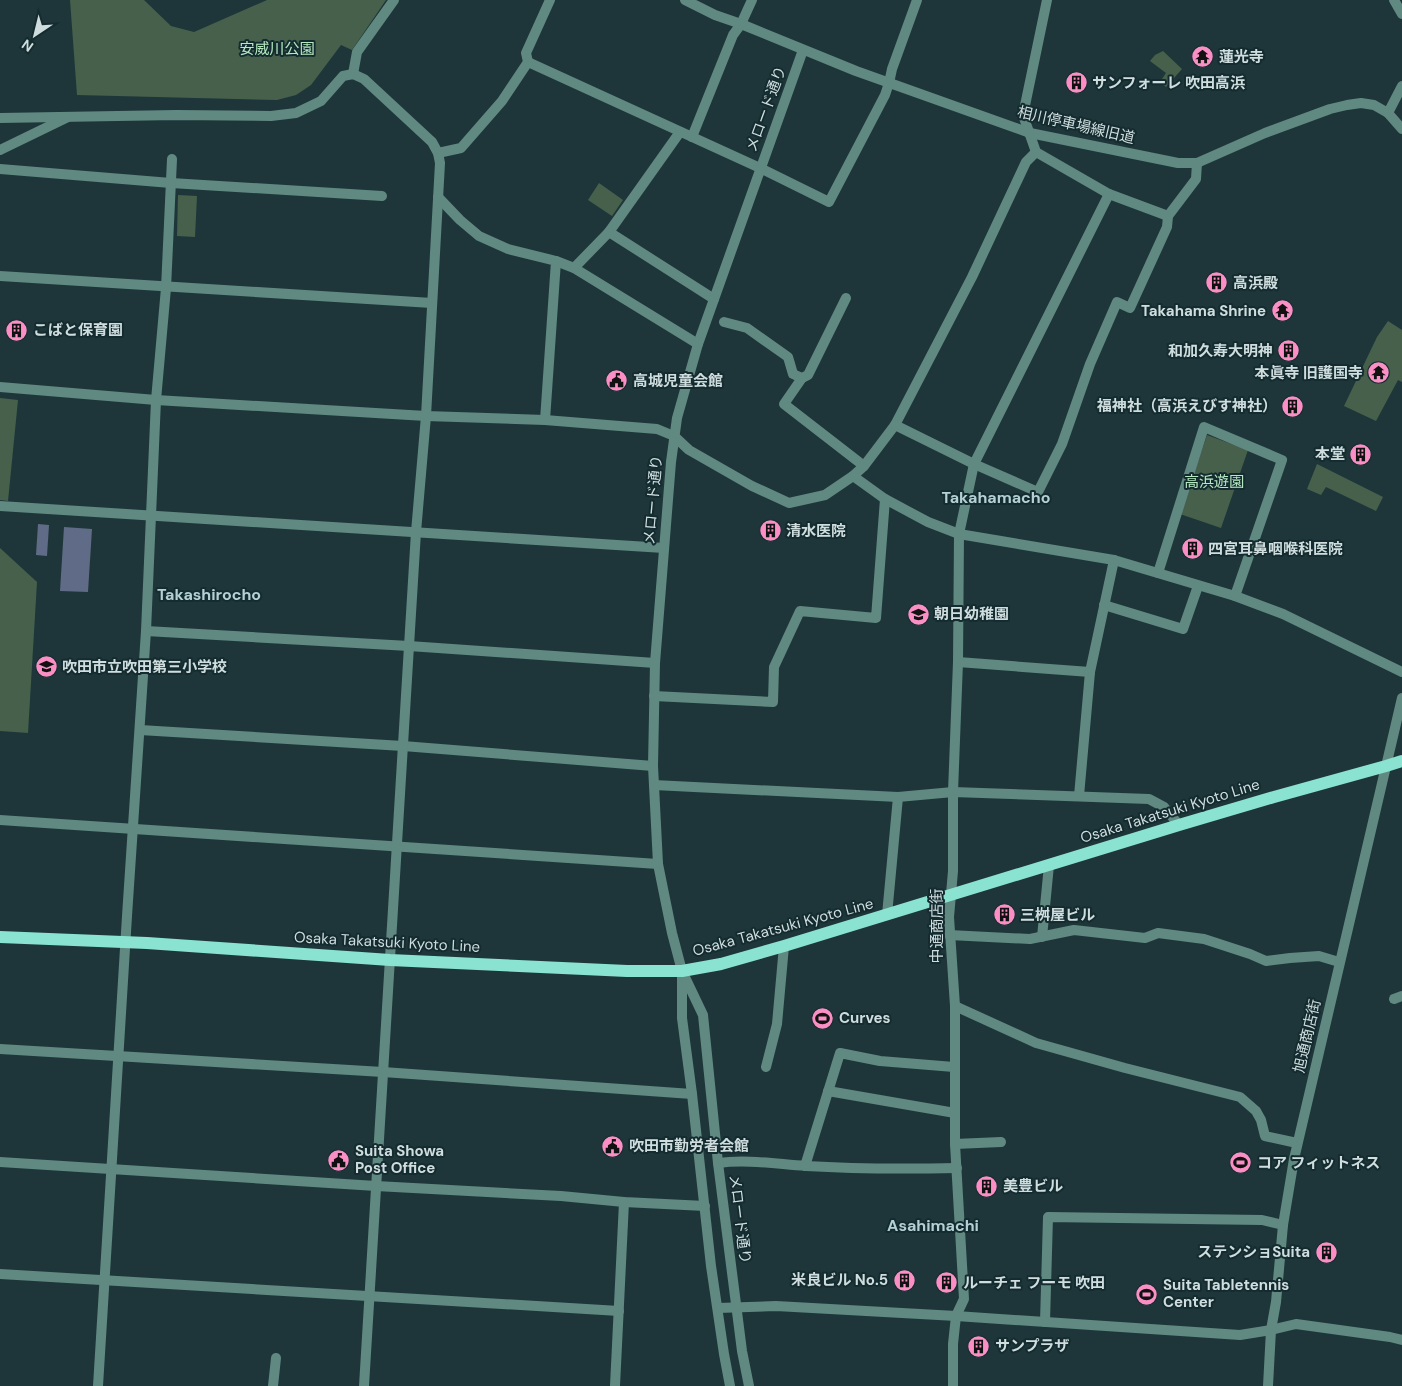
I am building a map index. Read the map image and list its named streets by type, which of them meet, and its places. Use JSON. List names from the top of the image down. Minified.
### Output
{"streets":{"main road":["Osaka Takatsuki Kyoto Line"],"street":["メロード通り","相川停車場線旧道","中通商店街","旭通商店街"]},"crossings":[["メロード通り","相川停車場線旧道"],["メロード通り","Osaka Takatsuki Kyoto Line"],["Osaka Takatsuki Kyoto Line","中通商店街"],["Osaka Takatsuki Kyoto Line","旭通商店街"]],"districts":["Takahamacho","Takashirocho","Asahimachi"],"parks":["安威川公園","高浜遊園"],"places":{"temple":["蓮光寺","Takahama Shrine","本眞寺 旧護国寺"],"building":["サンフォーレ 吹田高浜","高浜殿","こばと保育園","和加久寿大明神","福神社（高浜えびす神社）","本堂","清水医院","四宮耳鼻咽喉科医院","三桝屋ビル","美豊ビル","ステンショSuita","米良ビル No.5","ルーチェ フーモ 吹田","サンプラザ"],"public building":["高城児童会館","吹田市勤労者会館","Suita Showa Post Office"],"school or university":["朝日幼稚園","吹田市立吹田第三小学校"],"sports":["Curves","コア フィットネス","Suita Tabletennis Center"]},"north":"bottom left"}
